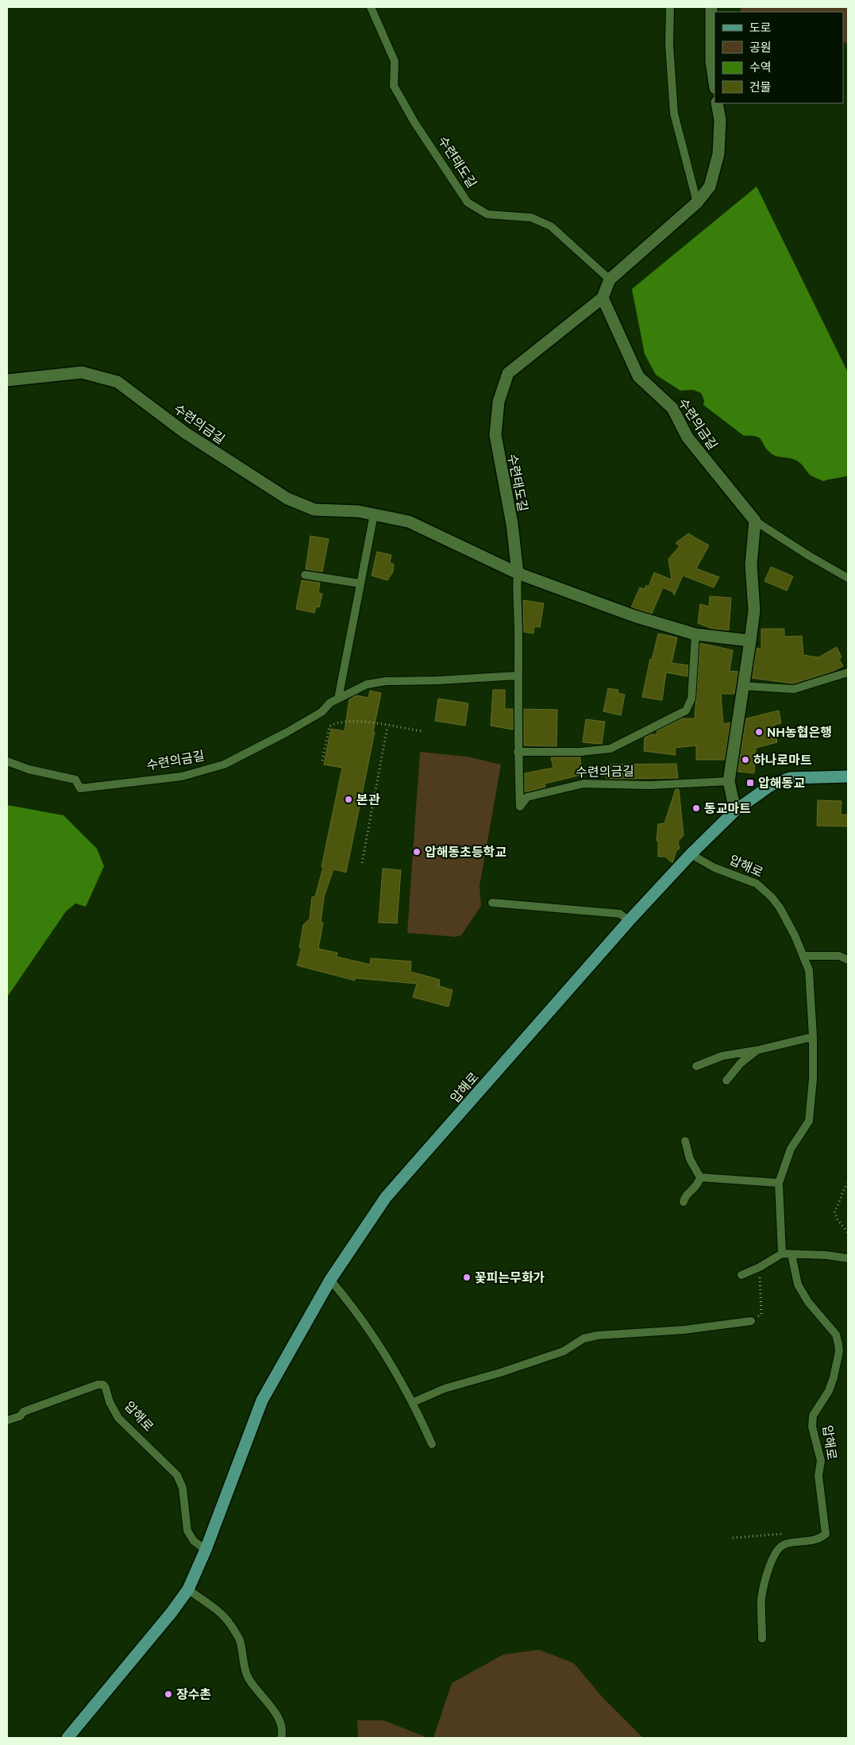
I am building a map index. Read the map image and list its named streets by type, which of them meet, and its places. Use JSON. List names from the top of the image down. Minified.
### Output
{"streets":{"main road":["압해로"],"street":["수련태도길","수련의금길"]},"crossings":[["수련태도길","수련의금길"]],"places":{"other":["NH농협은행","하나로마트","본관","동교마트","압해동초등학교","꽃피는무화가","장수촌"],"transit":["압해동교"]},"legend":["도로","공원","수역","건물"]}
